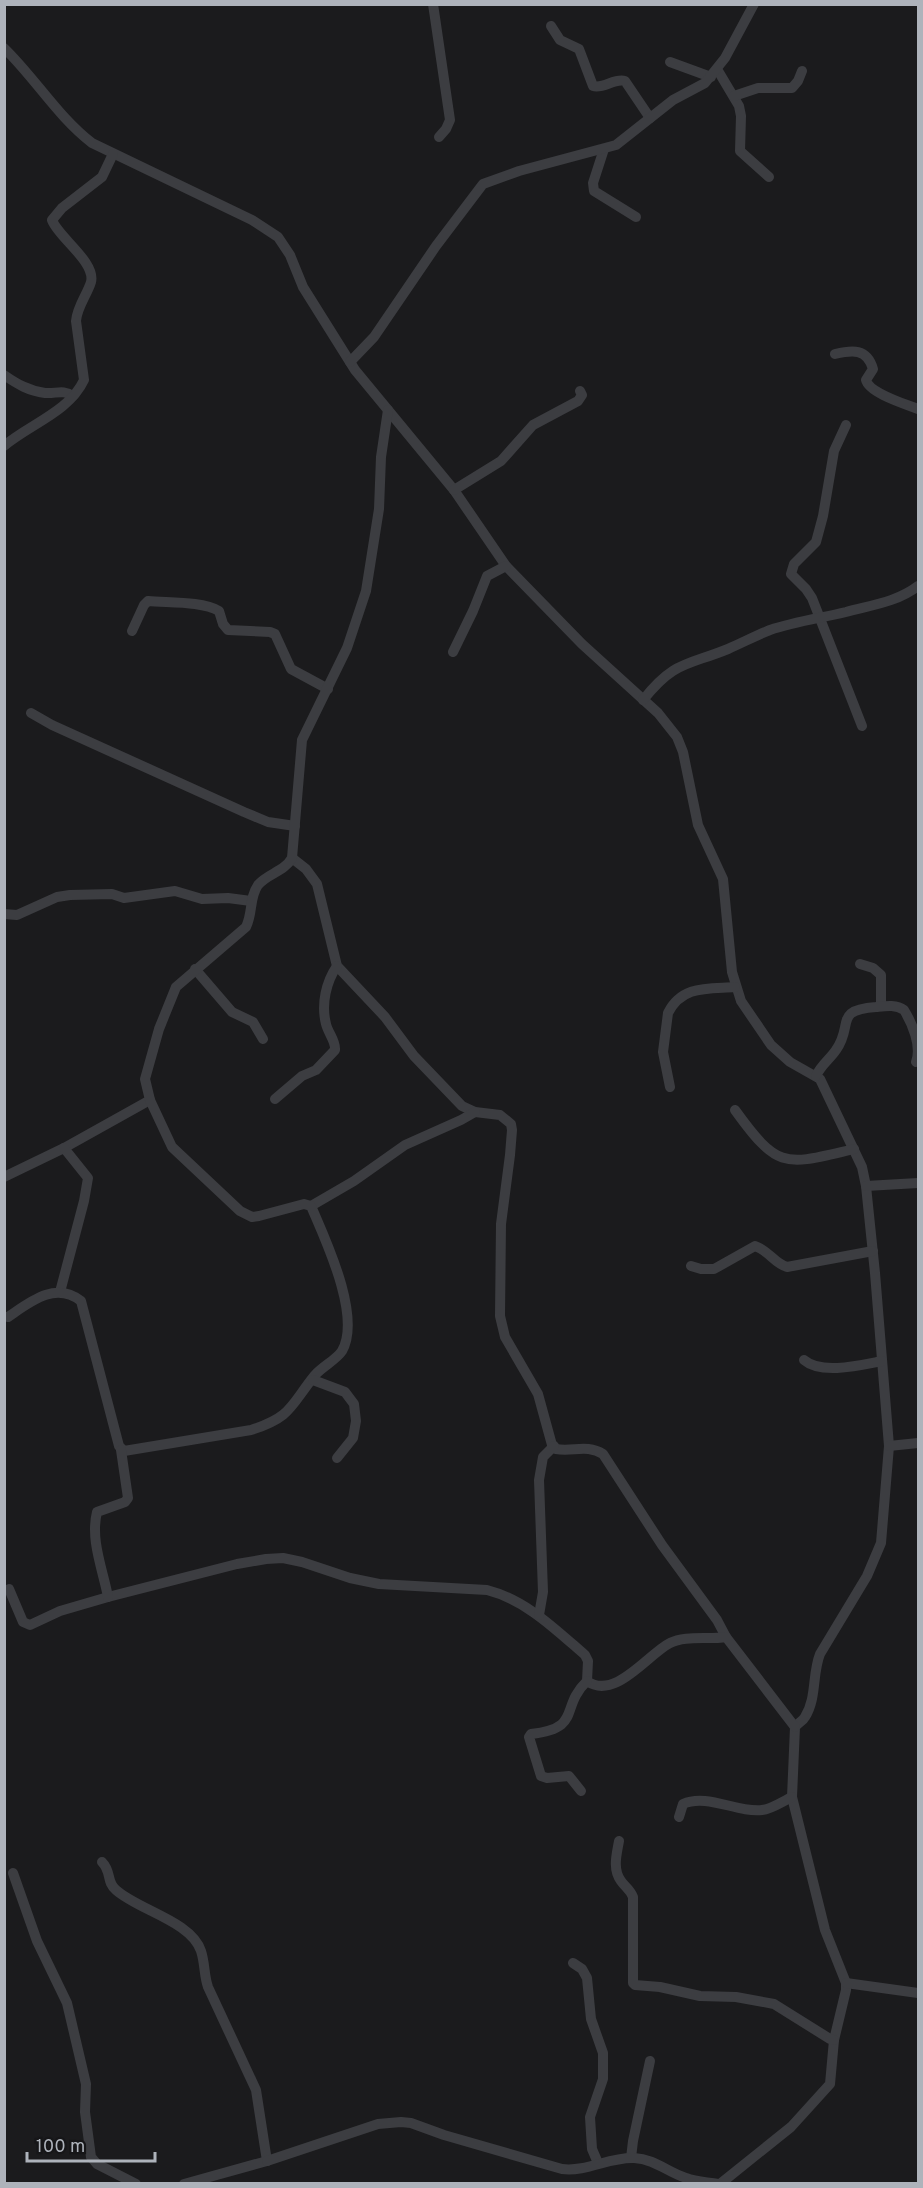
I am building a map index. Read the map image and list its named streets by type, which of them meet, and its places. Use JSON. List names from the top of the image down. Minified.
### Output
{"scale_bar":"100 m"}
